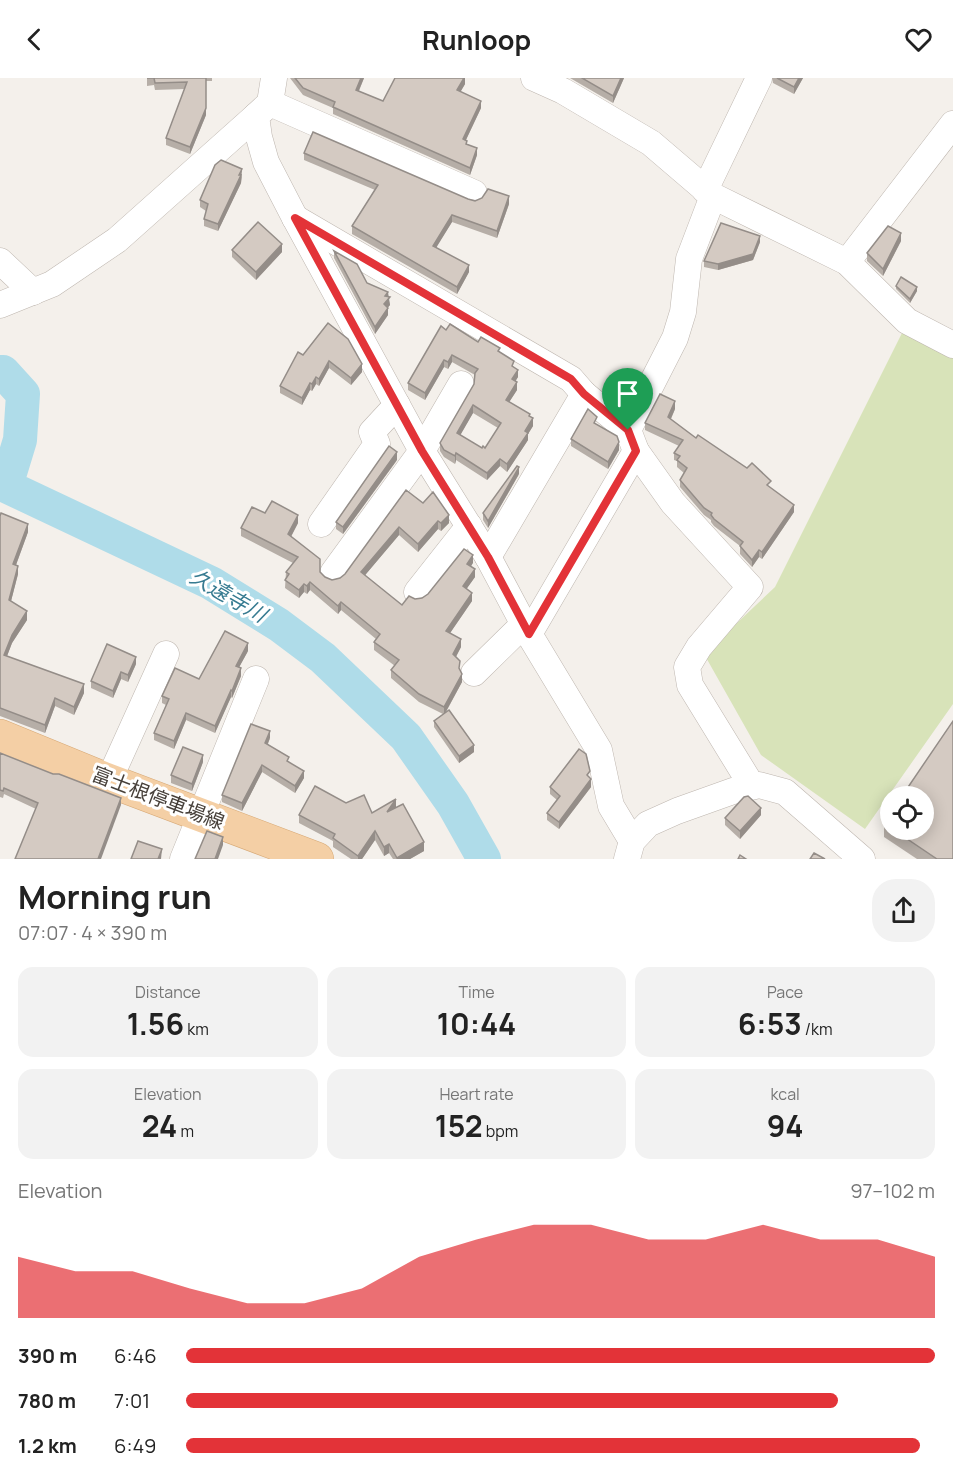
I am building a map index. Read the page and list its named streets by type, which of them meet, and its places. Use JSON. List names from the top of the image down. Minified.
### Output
{"streets":{"main road":["富士根停車場線"]},"water":["久遠寺川"],"page":{"header":"Runloop","heading":["Morning run","07:07 · 4 × 390 m"],"stats":[["Distance","1.56 km"],["Time","10:44"],["Pace","6:53 /km"],["Elevation","24 m"],["Heart rate","152 bpm"],["kcal","94"]],"chart":["Elevation","97–102 m"],"list":[{"name":"390 m","note":"6:46"},{"name":"780 m","note":"7:01"},{"name":"1.2 km","note":"6:49"}]}}
